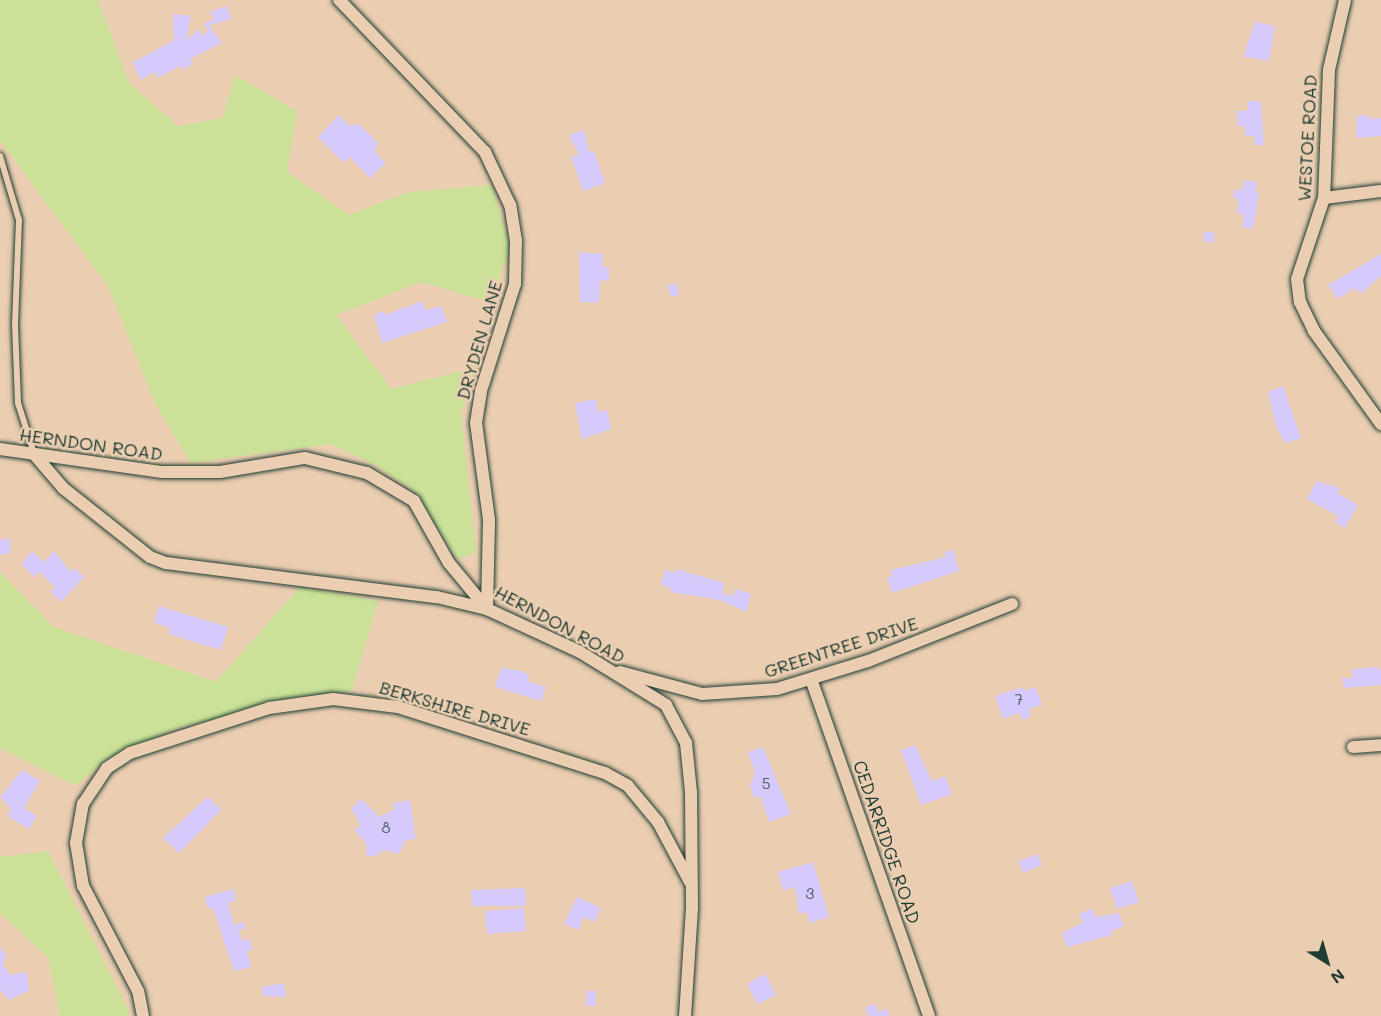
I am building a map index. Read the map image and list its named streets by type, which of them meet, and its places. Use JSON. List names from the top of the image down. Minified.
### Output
{"streets":{"street":["WESTOE ROAD","DRYDEN LANE","HERNDON ROAD","GREENTREE DRIVE","BERKSHIRE DRIVE","CEDARRIDGE ROAD"]},"crossings":[["DRYDEN LANE","HERNDON ROAD"],["HERNDON ROAD","GREENTREE DRIVE"],["HERNDON ROAD","BERKSHIRE DRIVE"],["GREENTREE DRIVE","CEDARRIDGE ROAD"]],"house_numbers":["7","5","8","3"],"north":"bottom right"}
